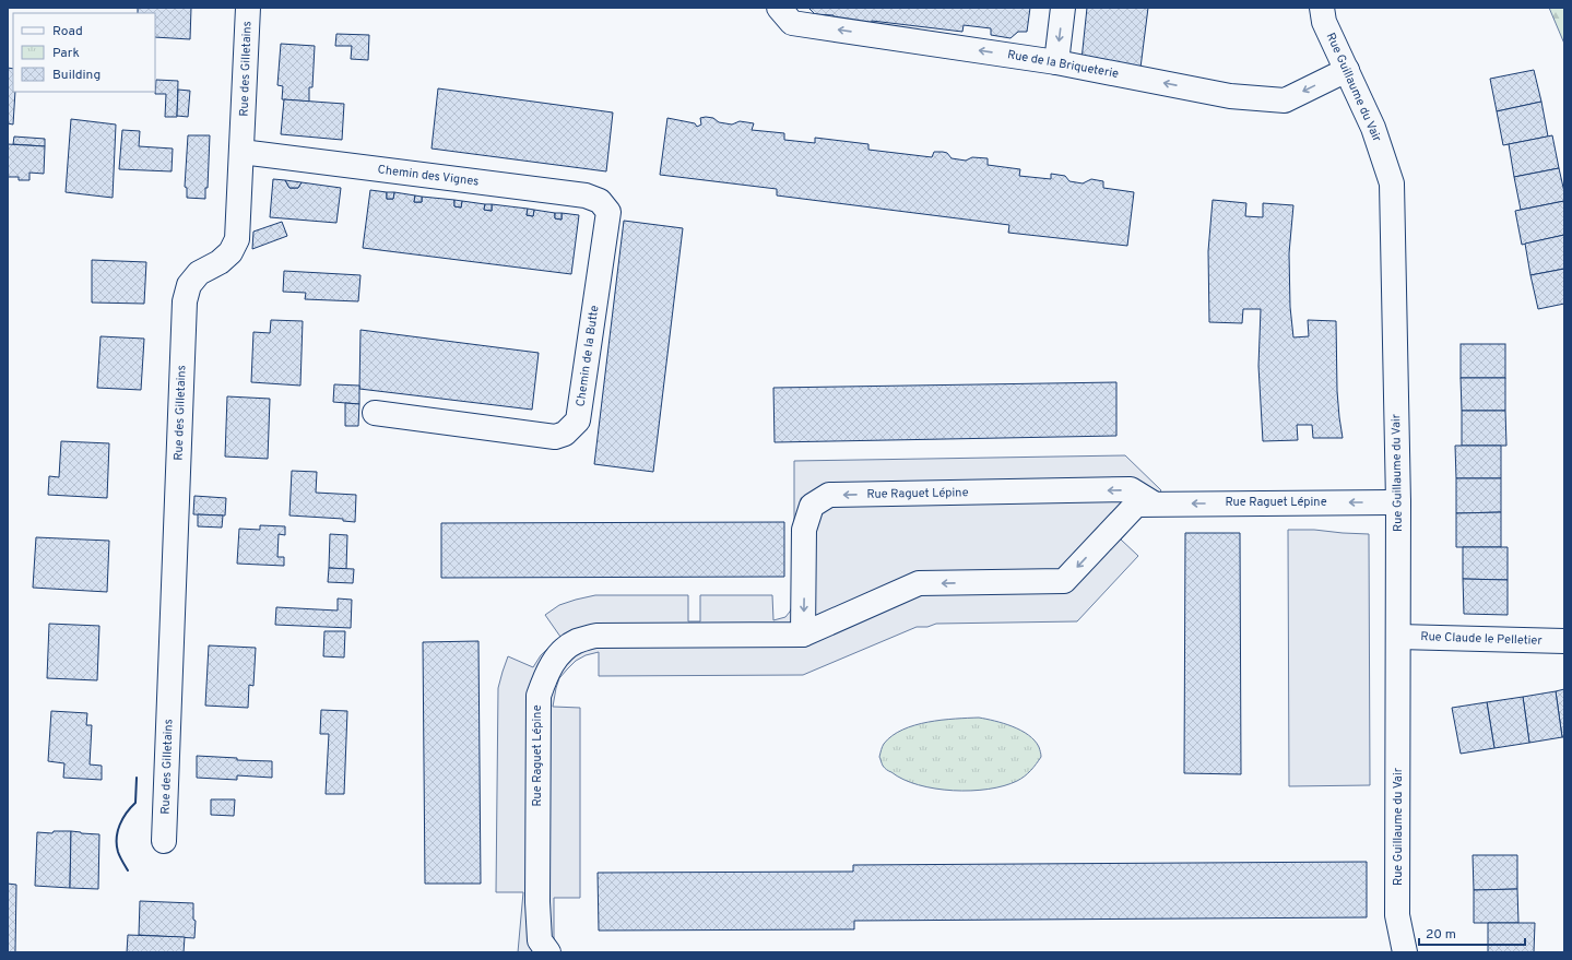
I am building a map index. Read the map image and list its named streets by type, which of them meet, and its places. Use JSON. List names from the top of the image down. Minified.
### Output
{"streets":{"street":["Rue de la Briqueterie","Rue des Gilletains","Rue Guillaume du Vair","Chemin des Vignes","Chemin de la Butte","Rue Raguet Lépine","Rue Claude le Pelletier"]},"crossings":[["Rue de la Briqueterie","Rue Guillaume du Vair"],["Rue des Gilletains","Chemin des Vignes"],["Rue Guillaume du Vair","Rue Raguet Lépine"],["Rue Guillaume du Vair","Rue Claude le Pelletier"],["Chemin des Vignes","Chemin de la Butte"]],"one_way":["Rue de la Briqueterie","Rue Raguet Lépine"],"legend":["Road","Park","Building"],"scale_bar":"20 m"}
